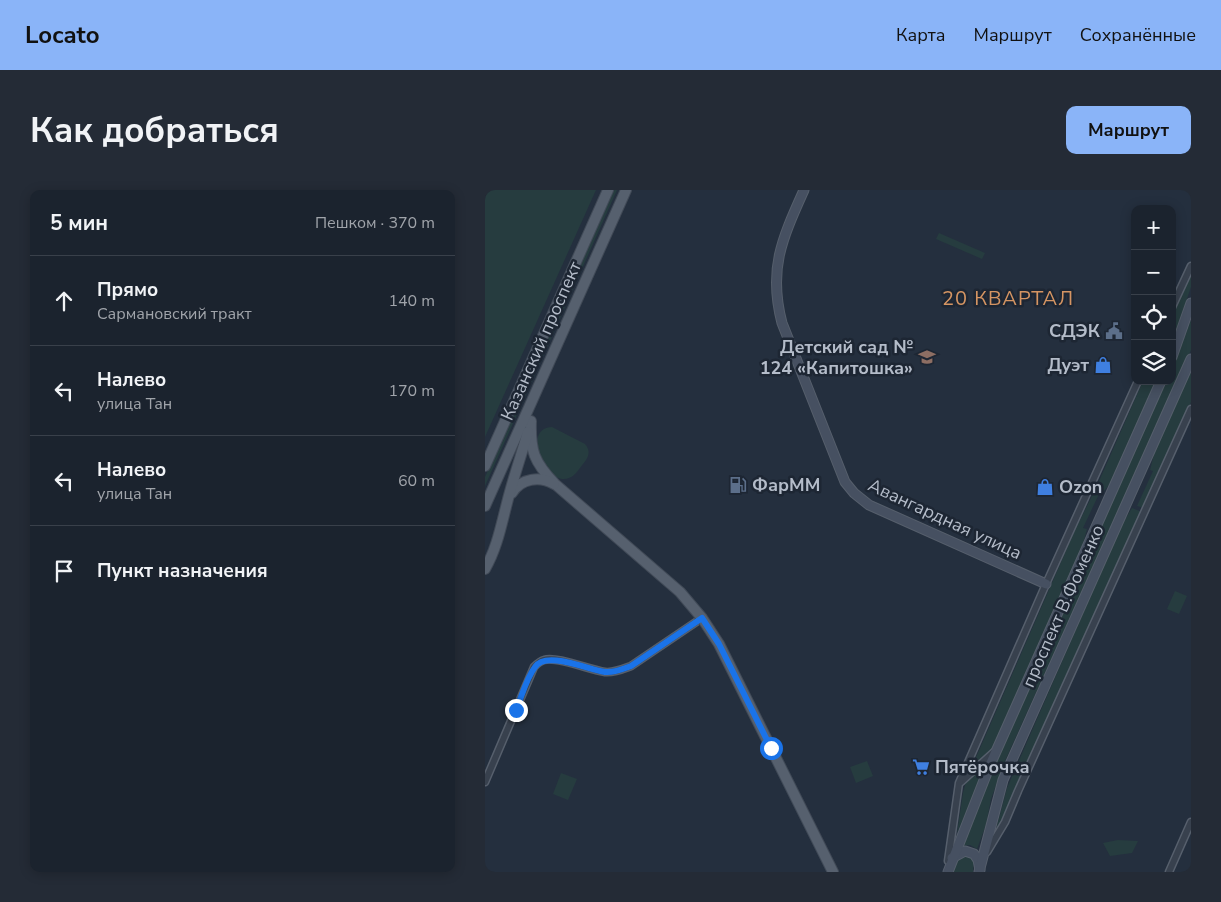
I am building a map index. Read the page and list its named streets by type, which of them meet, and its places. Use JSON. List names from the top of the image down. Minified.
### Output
{"streets":{"main road":["Казанский проспект","Авангардная улица","проспект В.Фоменко"]},"districts":["20 КВАРТАЛ"],"places":{"public building":["СДЭК"],"school or university":["Детский сад № 124 «Капитошка»"],"shop":["Дуэт","Ozon"],"fuel station":["ФарММ"],"supermarket":["Пятёрочка"]},"page":{"header":"Locato","nav":["Карта","Маршрут","Сохранённые"],"buttons":"Маршрут","title":"Как добраться","heading":["5 мин","Пешком · 370 m"],"map_buttons":["+","−"],"list":[["Прямо","Сармановский тракт","140 m"],["Налево","улица Тан","170 m"],["Налево","улица Тан","60 m"],"Пункт назначения"]}}
